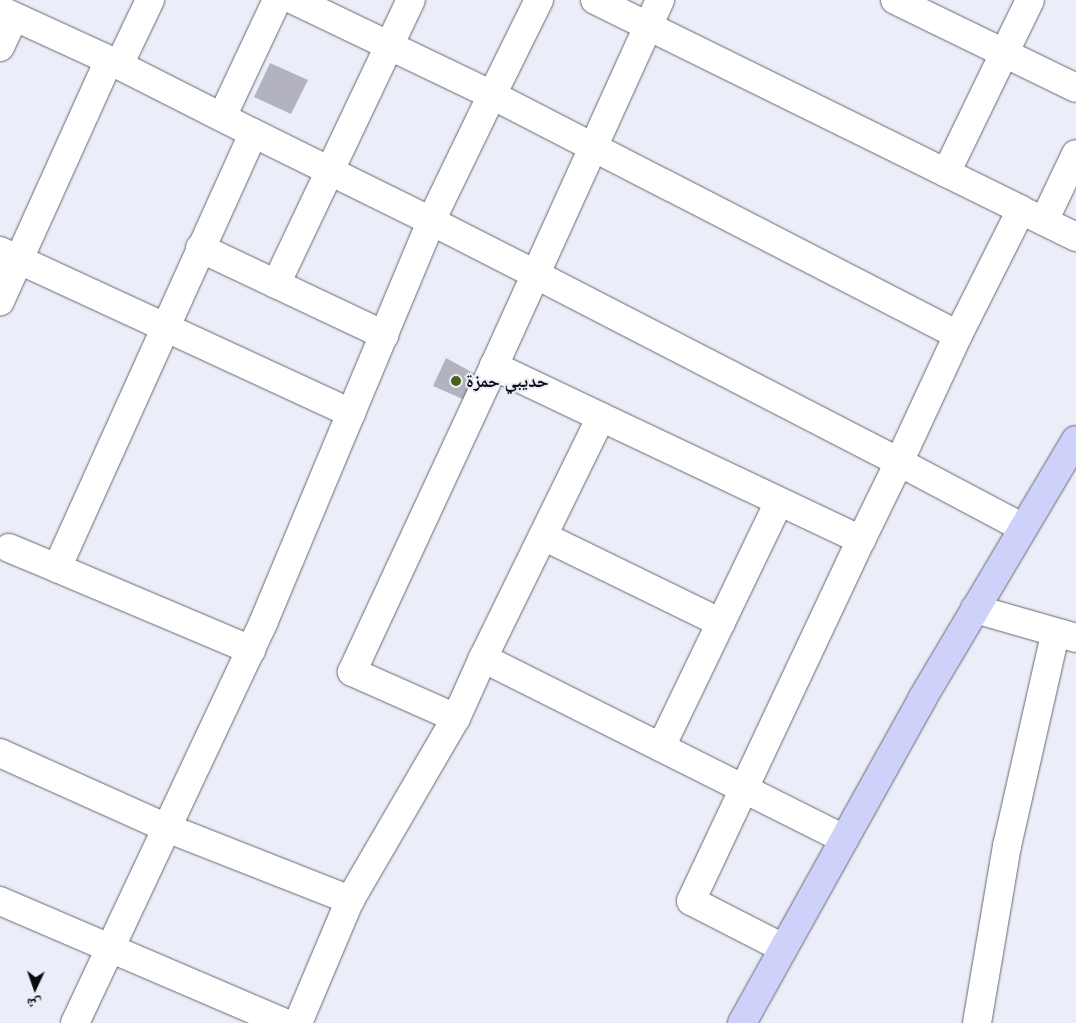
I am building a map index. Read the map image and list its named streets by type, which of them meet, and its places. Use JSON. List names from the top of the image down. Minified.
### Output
{"places":["حديبي حمزة"],"north":"bottom"}
